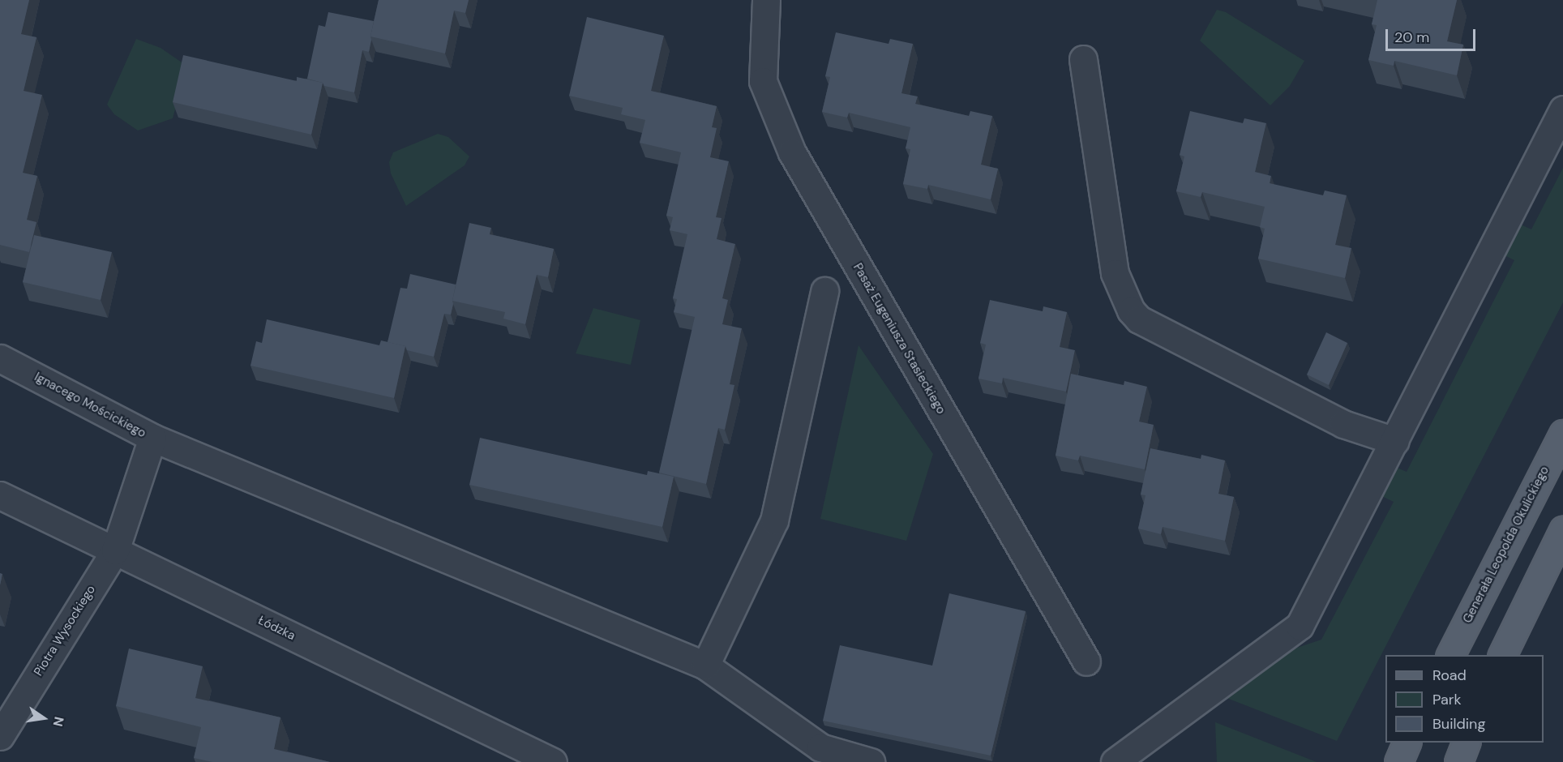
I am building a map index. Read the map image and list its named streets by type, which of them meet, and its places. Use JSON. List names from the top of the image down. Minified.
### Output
{"streets":{"main road":["Generała Leopolda Okulickiego"],"street":["Pasaż Eugeniusza Stasieckiego","Ignacego Mościckiego","Łódzka","Piotra Wysockiego"]},"crossings":[["Ignacego Mościckiego","Łódzka"],["Ignacego Mościckiego","Piotra Wysockiego"],["Łódzka","Piotra Wysockiego"]],"legend":["Road","Park","Building"],"scale_bar":"20 m","north":"right"}
